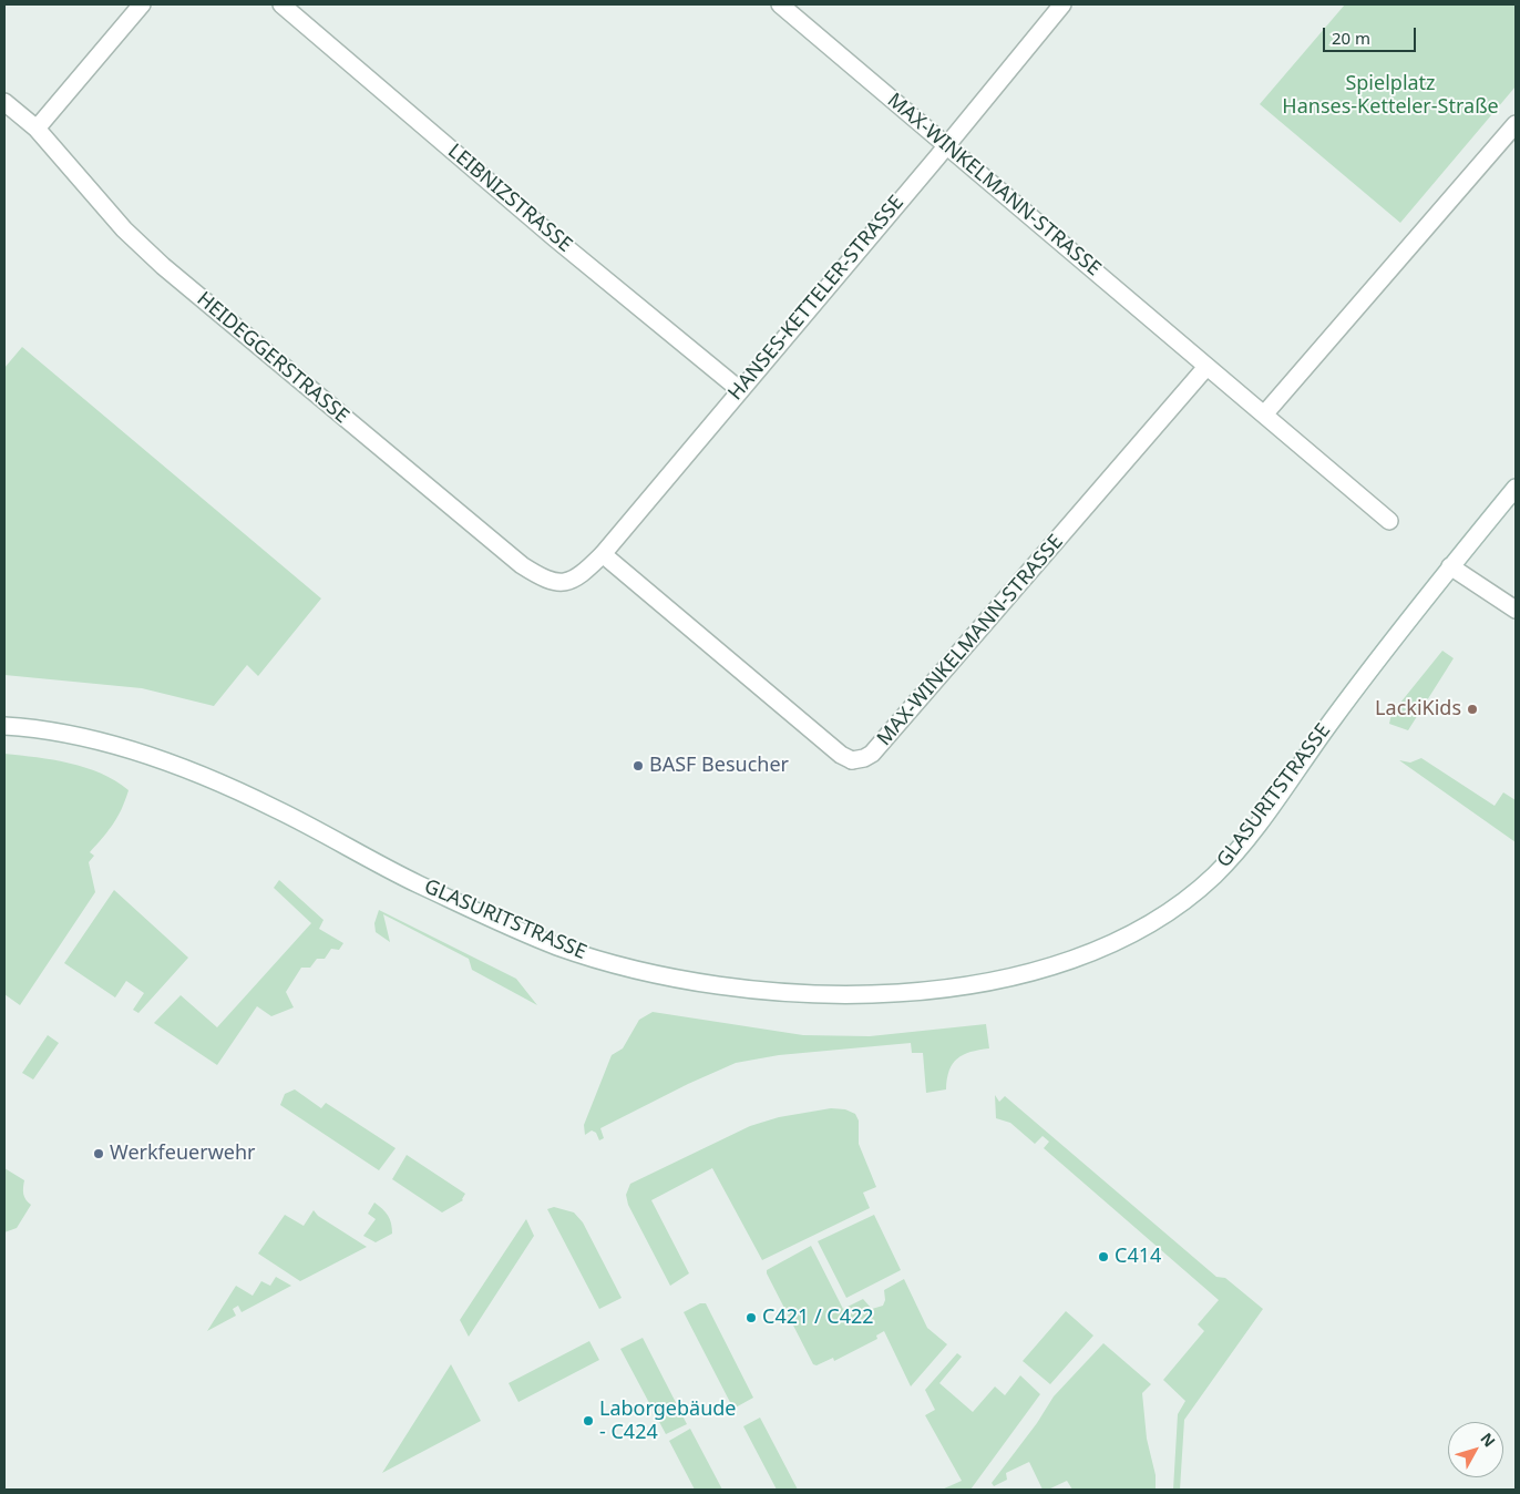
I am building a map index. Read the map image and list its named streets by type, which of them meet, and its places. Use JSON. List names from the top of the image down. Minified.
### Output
{"streets":{"street":["MAX-WINKELMANN-STRASSE","LEIBNIZSTRASSE","HANSES-KETTELER-STRASSE","HEIDEGGERSTRASSE","GLASURITSTRASSE"]},"crossings":[["MAX-WINKELMANN-STRASSE","HANSES-KETTELER-STRASSE"],["LEIBNIZSTRASSE","HANSES-KETTELER-STRASSE"],["HANSES-KETTELER-STRASSE","HEIDEGGERSTRASSE"]],"parks":["Spielplatz Hanses-Ketteler-Straße"],"places":["LackiKids","BASF Besucher","Werkfeuerwehr","C414","C421 / C422","Laborgebäude - C424"],"scale_bar":"20 m","north":"top right"}
